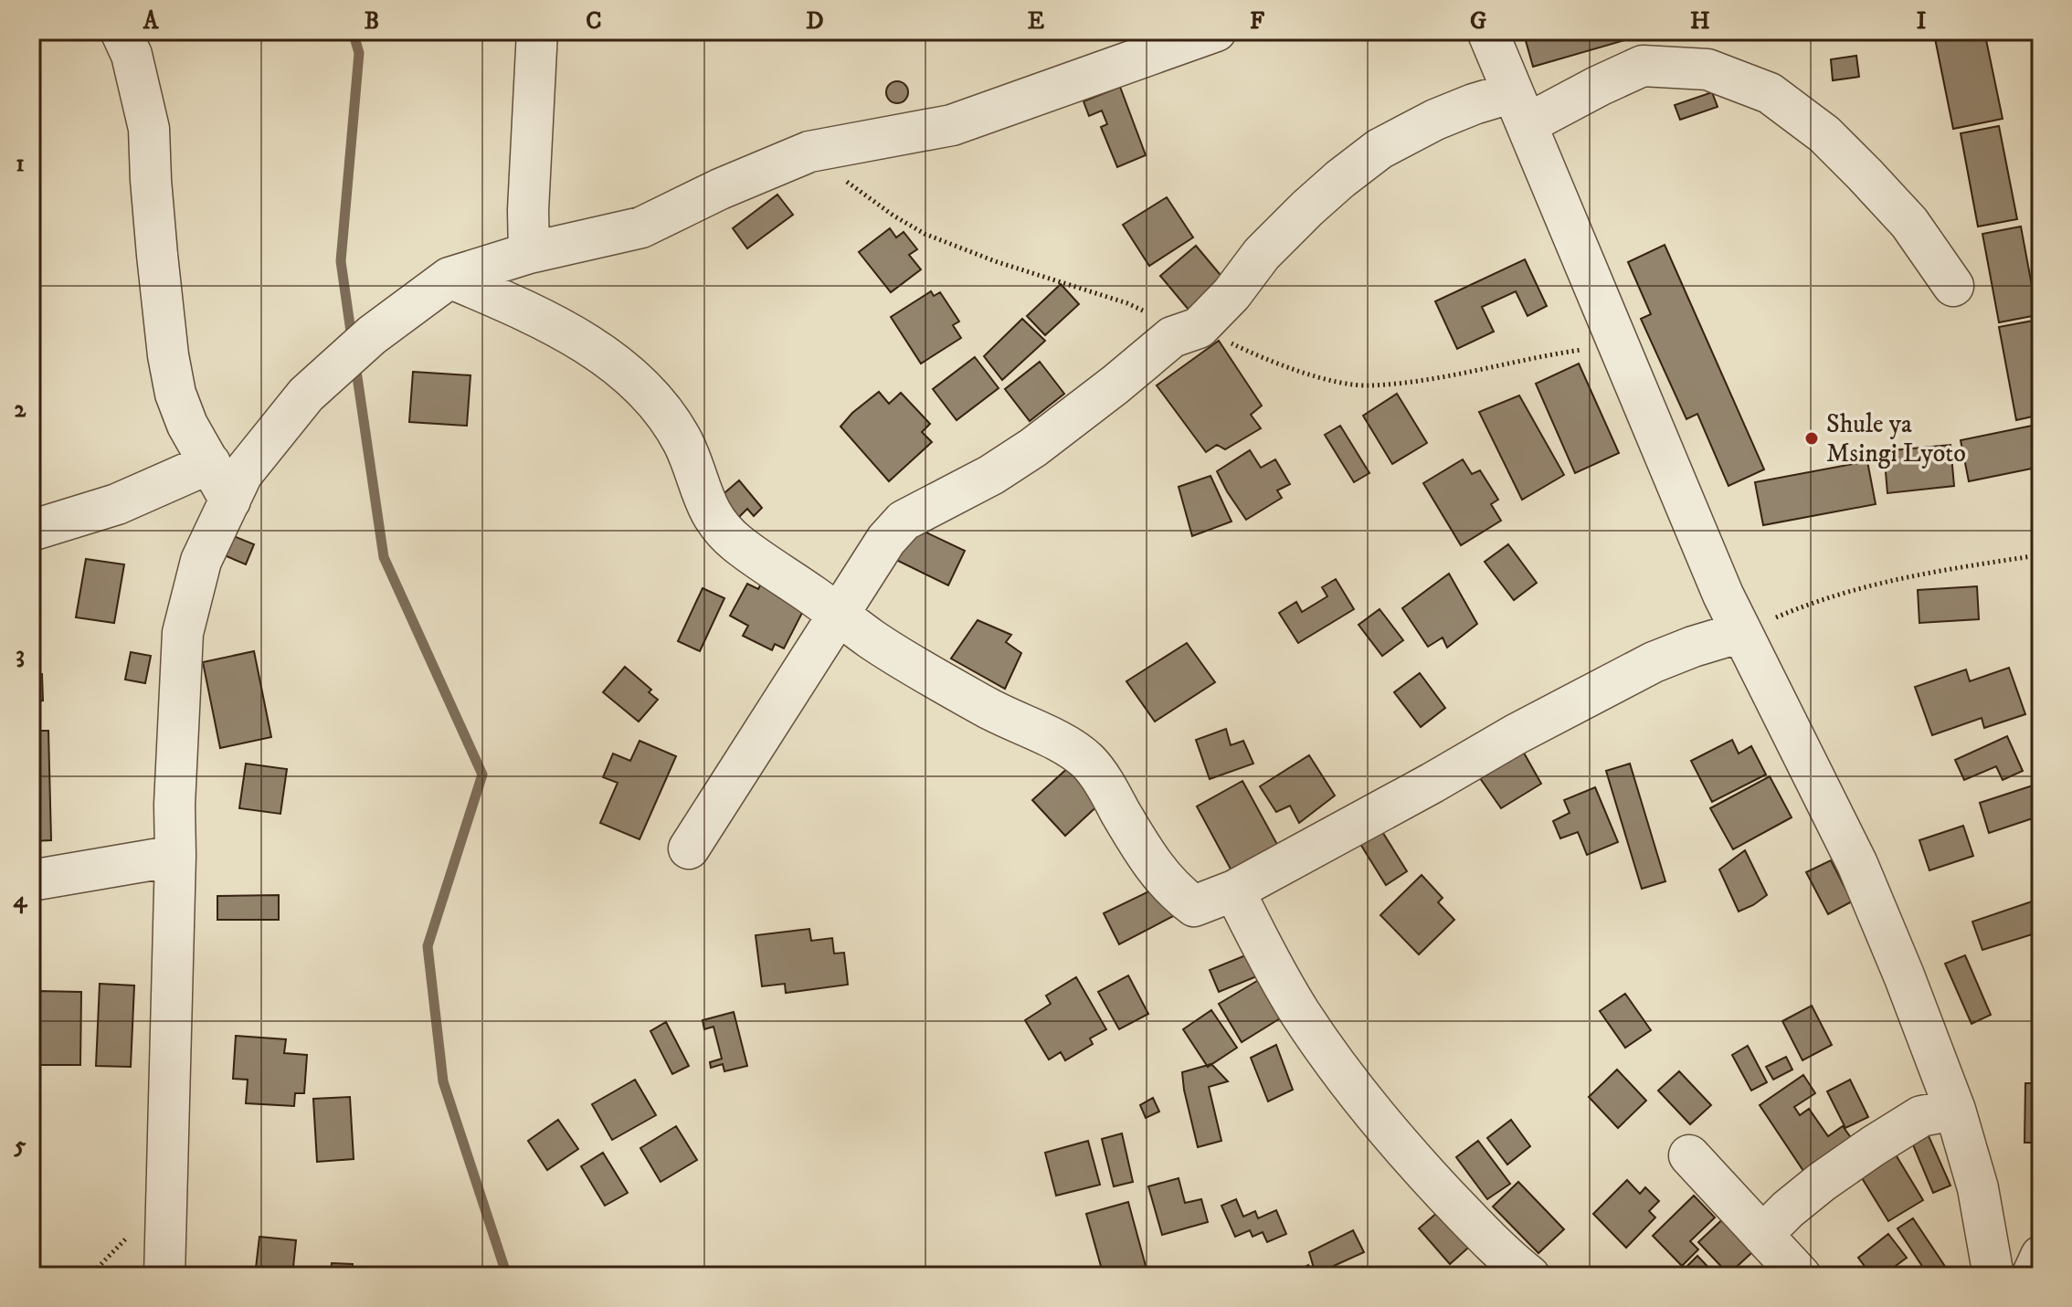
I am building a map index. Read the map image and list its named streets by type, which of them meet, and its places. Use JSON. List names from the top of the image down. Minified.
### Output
{"places":["Shule ya Msingi Lyoto"],"grid":{"columns":["A","B","C","D","E","F","G","H","I"],"rows":["1","2","3","4","5"]}}
